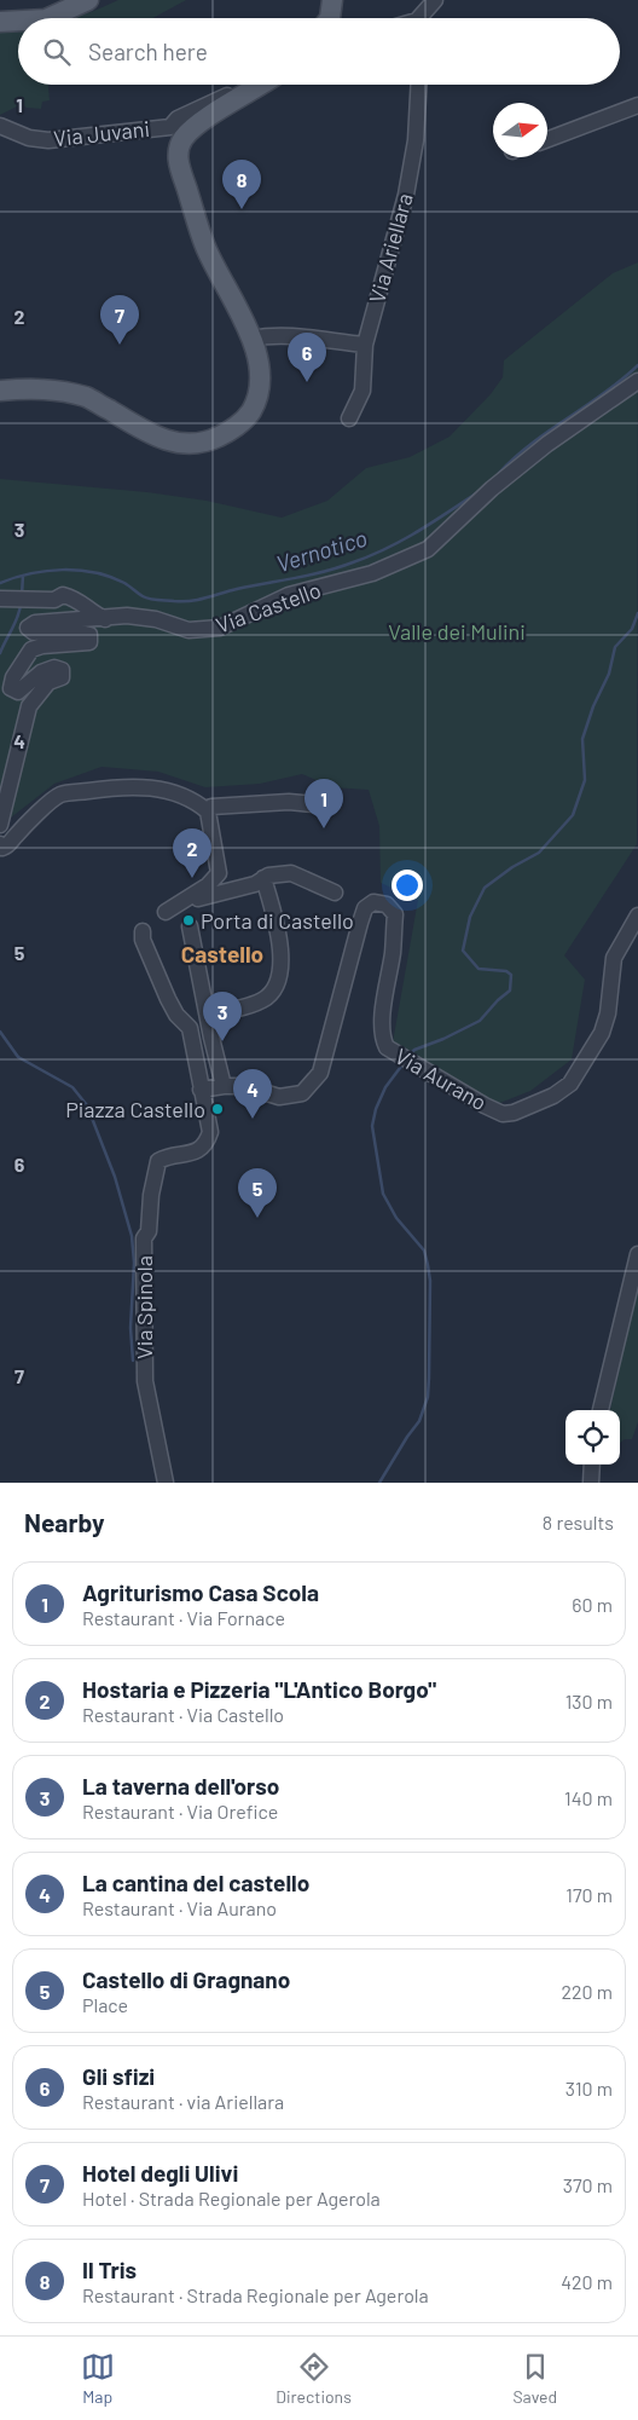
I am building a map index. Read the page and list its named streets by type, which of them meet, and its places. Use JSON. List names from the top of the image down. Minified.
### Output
{"streets":{"street":["Via Juvani","Via Ariellara","Via Castello","Via Aurano","Via Spinola"]},"districts":["Castello"],"water":["Vernotico"],"parks":["Valle dei Mulini"],"places":["Porta di Castello","Piazza Castello"],"north":"right","page":{"search":"Search here","pins":["8","7","6","1","2","3","4","5"],"heading":["Nearby","8 results"],"list":[{"mark":"1","name":"Agriturismo Casa Scola","note":"Restaurant · Via Fornace","value":"60 m"},{"mark":"2","name":"Hostaria e Pizzeria \"L'Antico Borgo\"","note":"Restaurant · Via Castello","value":"130 m"},{"mark":"3","name":"La taverna dell'orso","note":"Restaurant · Via Orefice","value":"140 m"},{"mark":"4","name":"La cantina del castello","note":"Restaurant · Via Aurano","value":"170 m"},{"mark":"5","name":"Castello di Gragnano","note":"Place","value":"220 m"},{"mark":"6","name":"Gli sfizi","note":"Restaurant · via Ariellara","value":"310 m"},{"mark":"7","name":"Hotel degli Ulivi","note":"Hotel · Strada Regionale per Agerola","value":"370 m"},{"mark":"8","name":"Il Tris","note":"Restaurant · Strada Regionale per Agerola","value":"420 m"}],"nav":["Map","Directions","Saved"]},"grid":{"rows":["1","2","3","4","5","6","7"]}}
